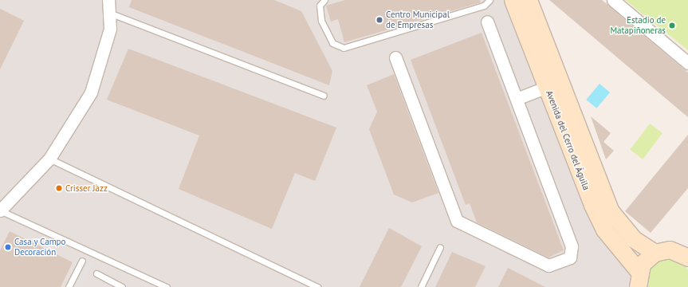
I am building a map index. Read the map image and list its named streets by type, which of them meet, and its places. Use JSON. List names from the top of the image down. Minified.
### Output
{"streets":{"main road":["Avenida del Cerro del Águila"]},"places":["Centro Municipal de Empresas","Estadio de Matapiñoneras","Crisser Jazz","Casa y Campo Decoración"]}
